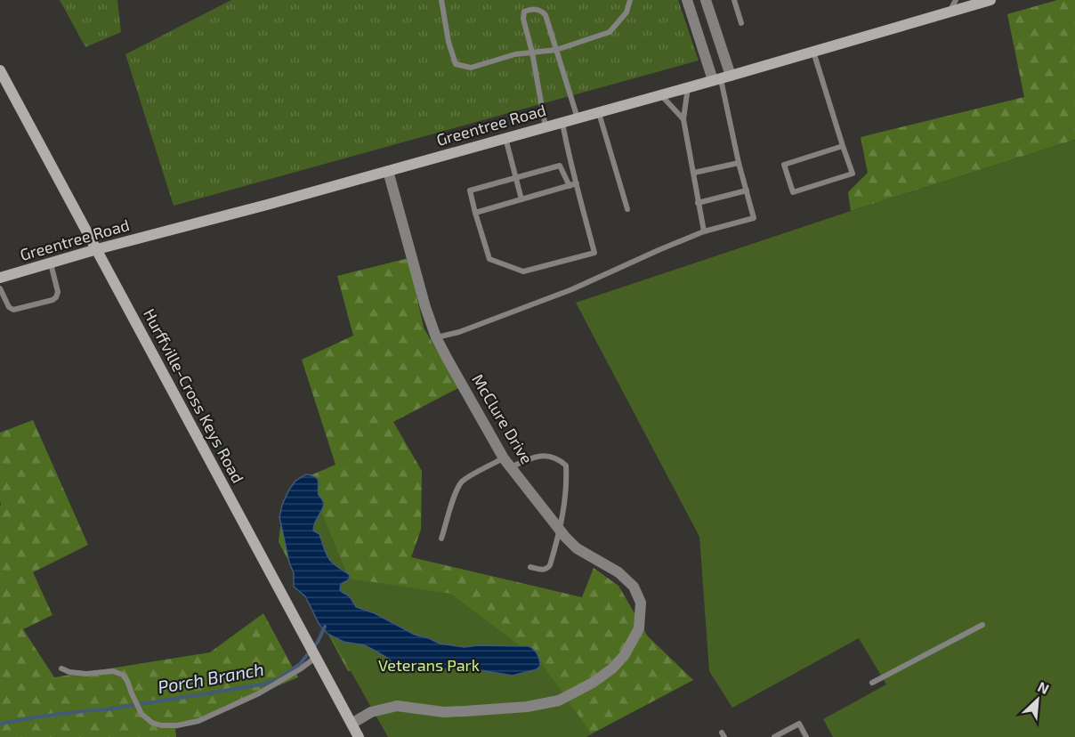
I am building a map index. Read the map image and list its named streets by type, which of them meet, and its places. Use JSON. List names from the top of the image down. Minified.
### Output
{"streets":{"street":["Greentree Road","Hurffville-Cross Keys Road","McClure Drive"]},"crossings":[["Greentree Road","Hurffville-Cross Keys Road"],["Greentree Road","McClure Drive"],["Hurffville-Cross Keys Road","McClure Drive"]],"water":["Porch Branch"],"parks":["Veterans Park"],"north":"top right"}
